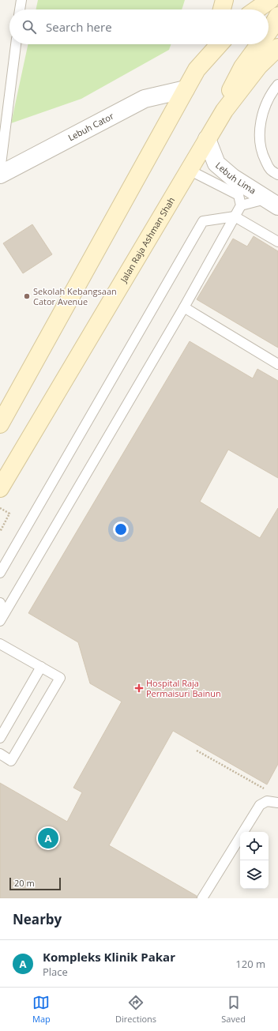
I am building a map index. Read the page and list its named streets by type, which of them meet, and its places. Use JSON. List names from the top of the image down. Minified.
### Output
{"streets":{"main road":["Jalan Raja Ashman Shah"],"street":["Lebuh Cator","Lebuh Lima"]},"crossings":[["Lebuh Lima","Jalan Raja Ashman Shah"]],"places":{"other":["Sekolah Kebangsaan Cator Avenue"],"health":["Hospital Raja Permaisuri Bainun"]},"scale_bar":"20 m","page":{"search":"Search here","pins":"A","scale":"20 m","heading":"Nearby","list":[{"mark":"A","name":"Kompleks Klinik Pakar","note":"Place","value":"120 m"}],"nav":["Map","Directions","Saved"]}}
